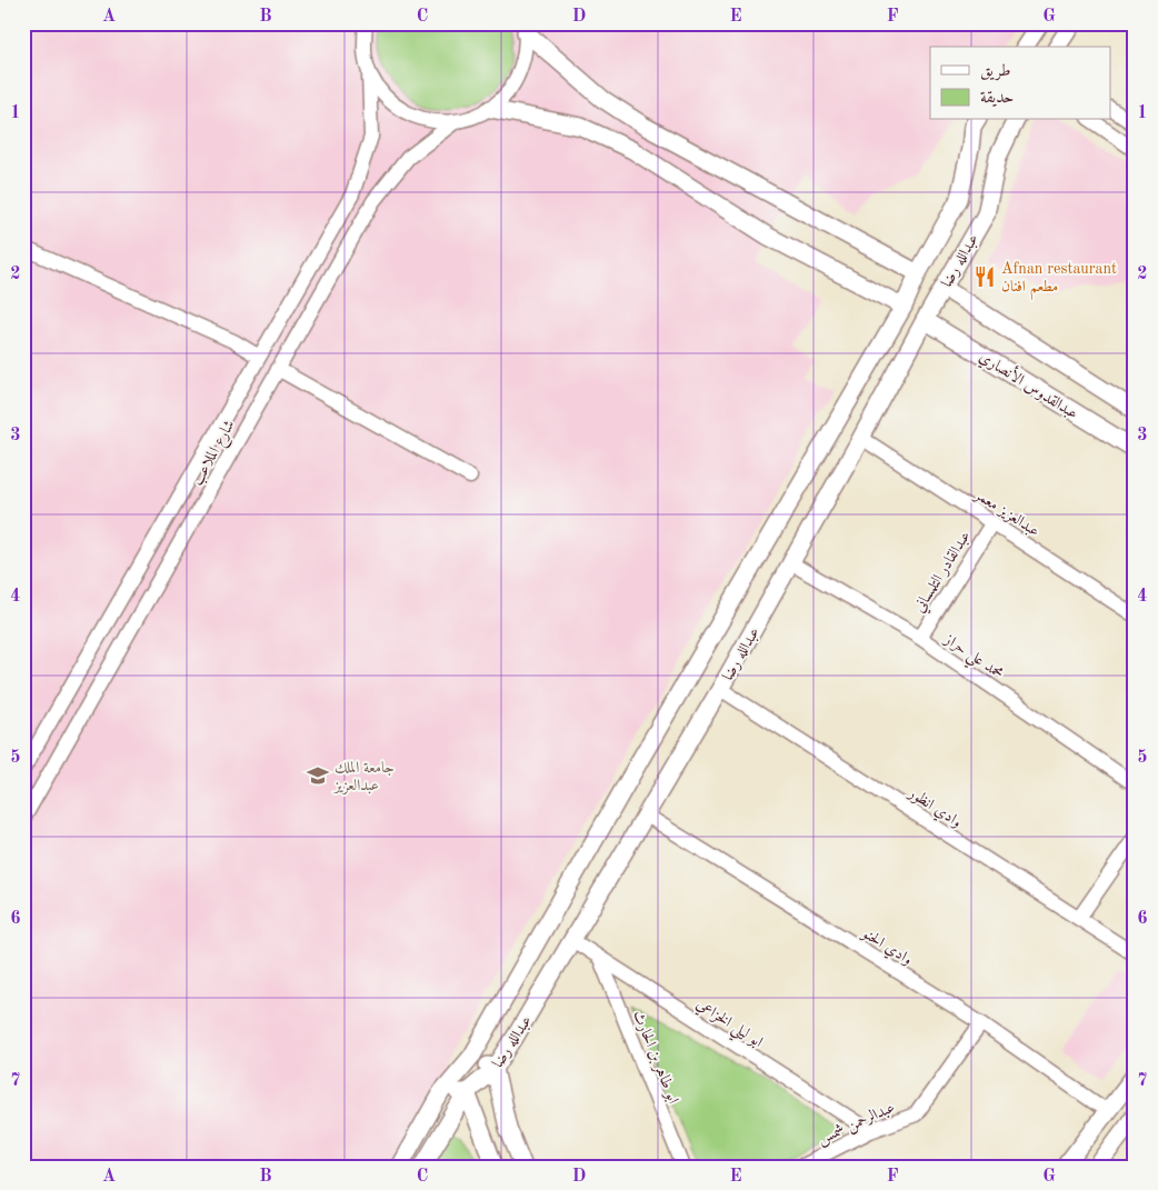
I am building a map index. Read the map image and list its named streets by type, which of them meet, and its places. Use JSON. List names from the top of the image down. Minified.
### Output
{"streets":{"street":["عبدالله رضا","عبدالقدوس الأنصاري","شارع الملاعب","عبدالعزيز معمر","عبدالقادر التلمساني","محمد علي حراز","وادي انظور","وادي الحنو","ابو ليلي الخزاعي","ابو طاهر بن الحارث","عبدالرحمن شمس"]},"crossings":[["عبدالله رضا","عبدالقدوس الأنصاري"],["عبدالله رضا","عبدالعزيز معمر"],["عبدالله رضا","محمد علي حراز"],["عبدالله رضا","وادي انظور"],["عبدالله رضا","وادي الحنو"],["عبدالله رضا","ابو ليلي الخزاعي"],["عبدالعزيز معمر","عبدالقادر التلمساني"],["عبدالقادر التلمساني","محمد علي حراز"],["وادي الحنو","عبدالرحمن شمس"],["ابو ليلي الخزاعي","ابو طاهر بن الحارث"],["ابو ليلي الخزاعي","عبدالرحمن شمس"]],"places":{"restaurant":["Afnan restaurant مطعم افنان"],"school or university":["جامعة الملك عبدالعزيز"]},"legend":["طريق","حديقة"],"grid":{"columns":["A","B","C","D","E","F","G"],"rows":["1","2","3","4","5","6","7"]}}
